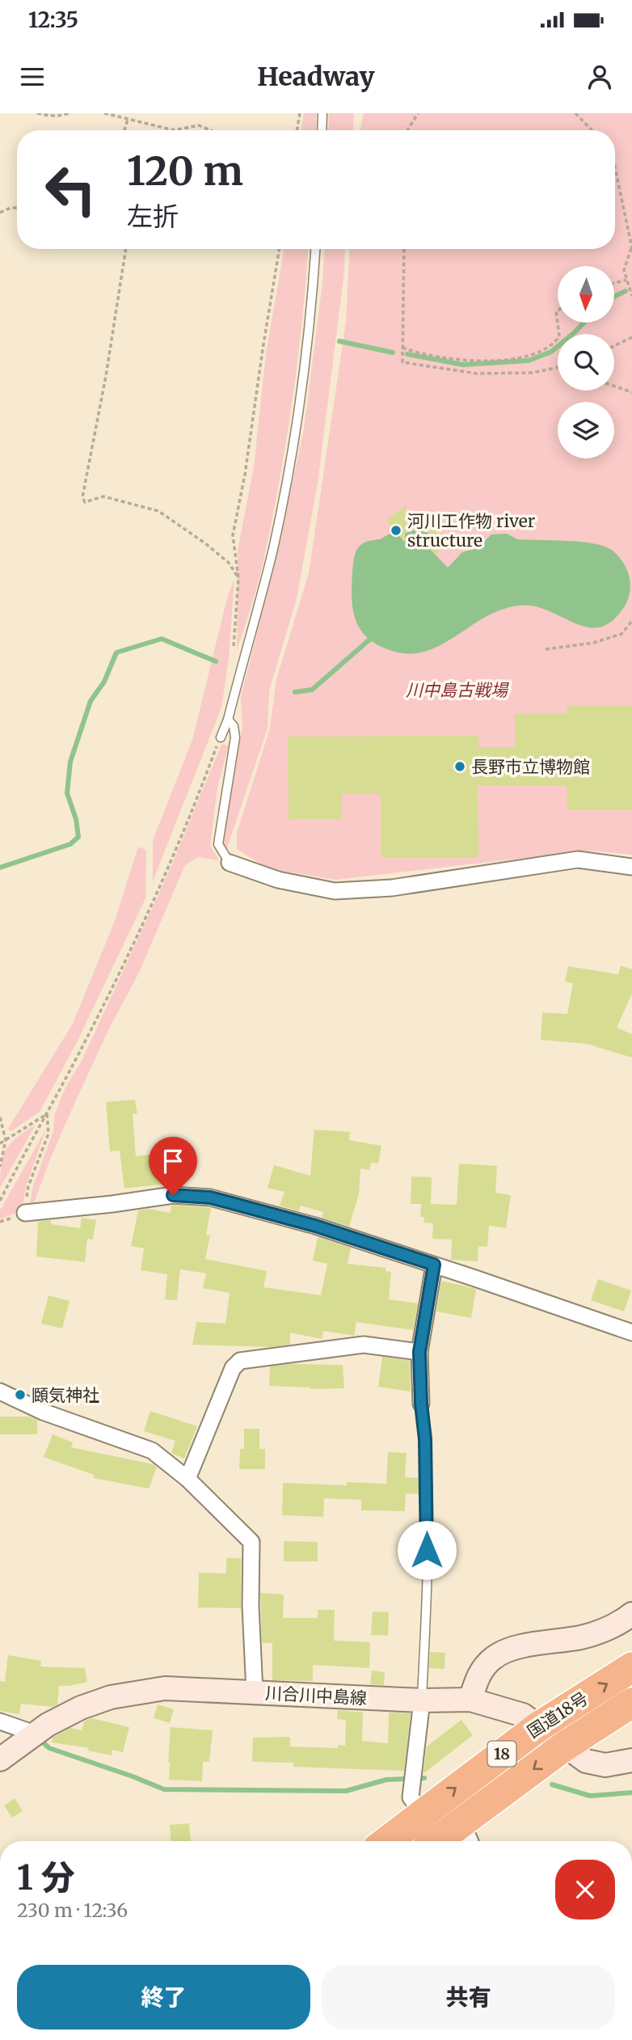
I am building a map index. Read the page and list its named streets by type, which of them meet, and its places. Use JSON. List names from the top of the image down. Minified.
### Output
{"streets":{"highway":["国道18号","18"],"main road":["川合川中島線"]},"crossings":[["川合川中島線","国道18号"]],"parks":["川中島古戦場"],"places":["河川工作物 river structure","長野市立博物館","頥気神社"],"north":"bottom","page":{"status":"12:35","header":"Headway","turn":["120 m","左折"],"heading":["1 分","230 m · 12:36"],"buttons":["終了","共有"]}}
